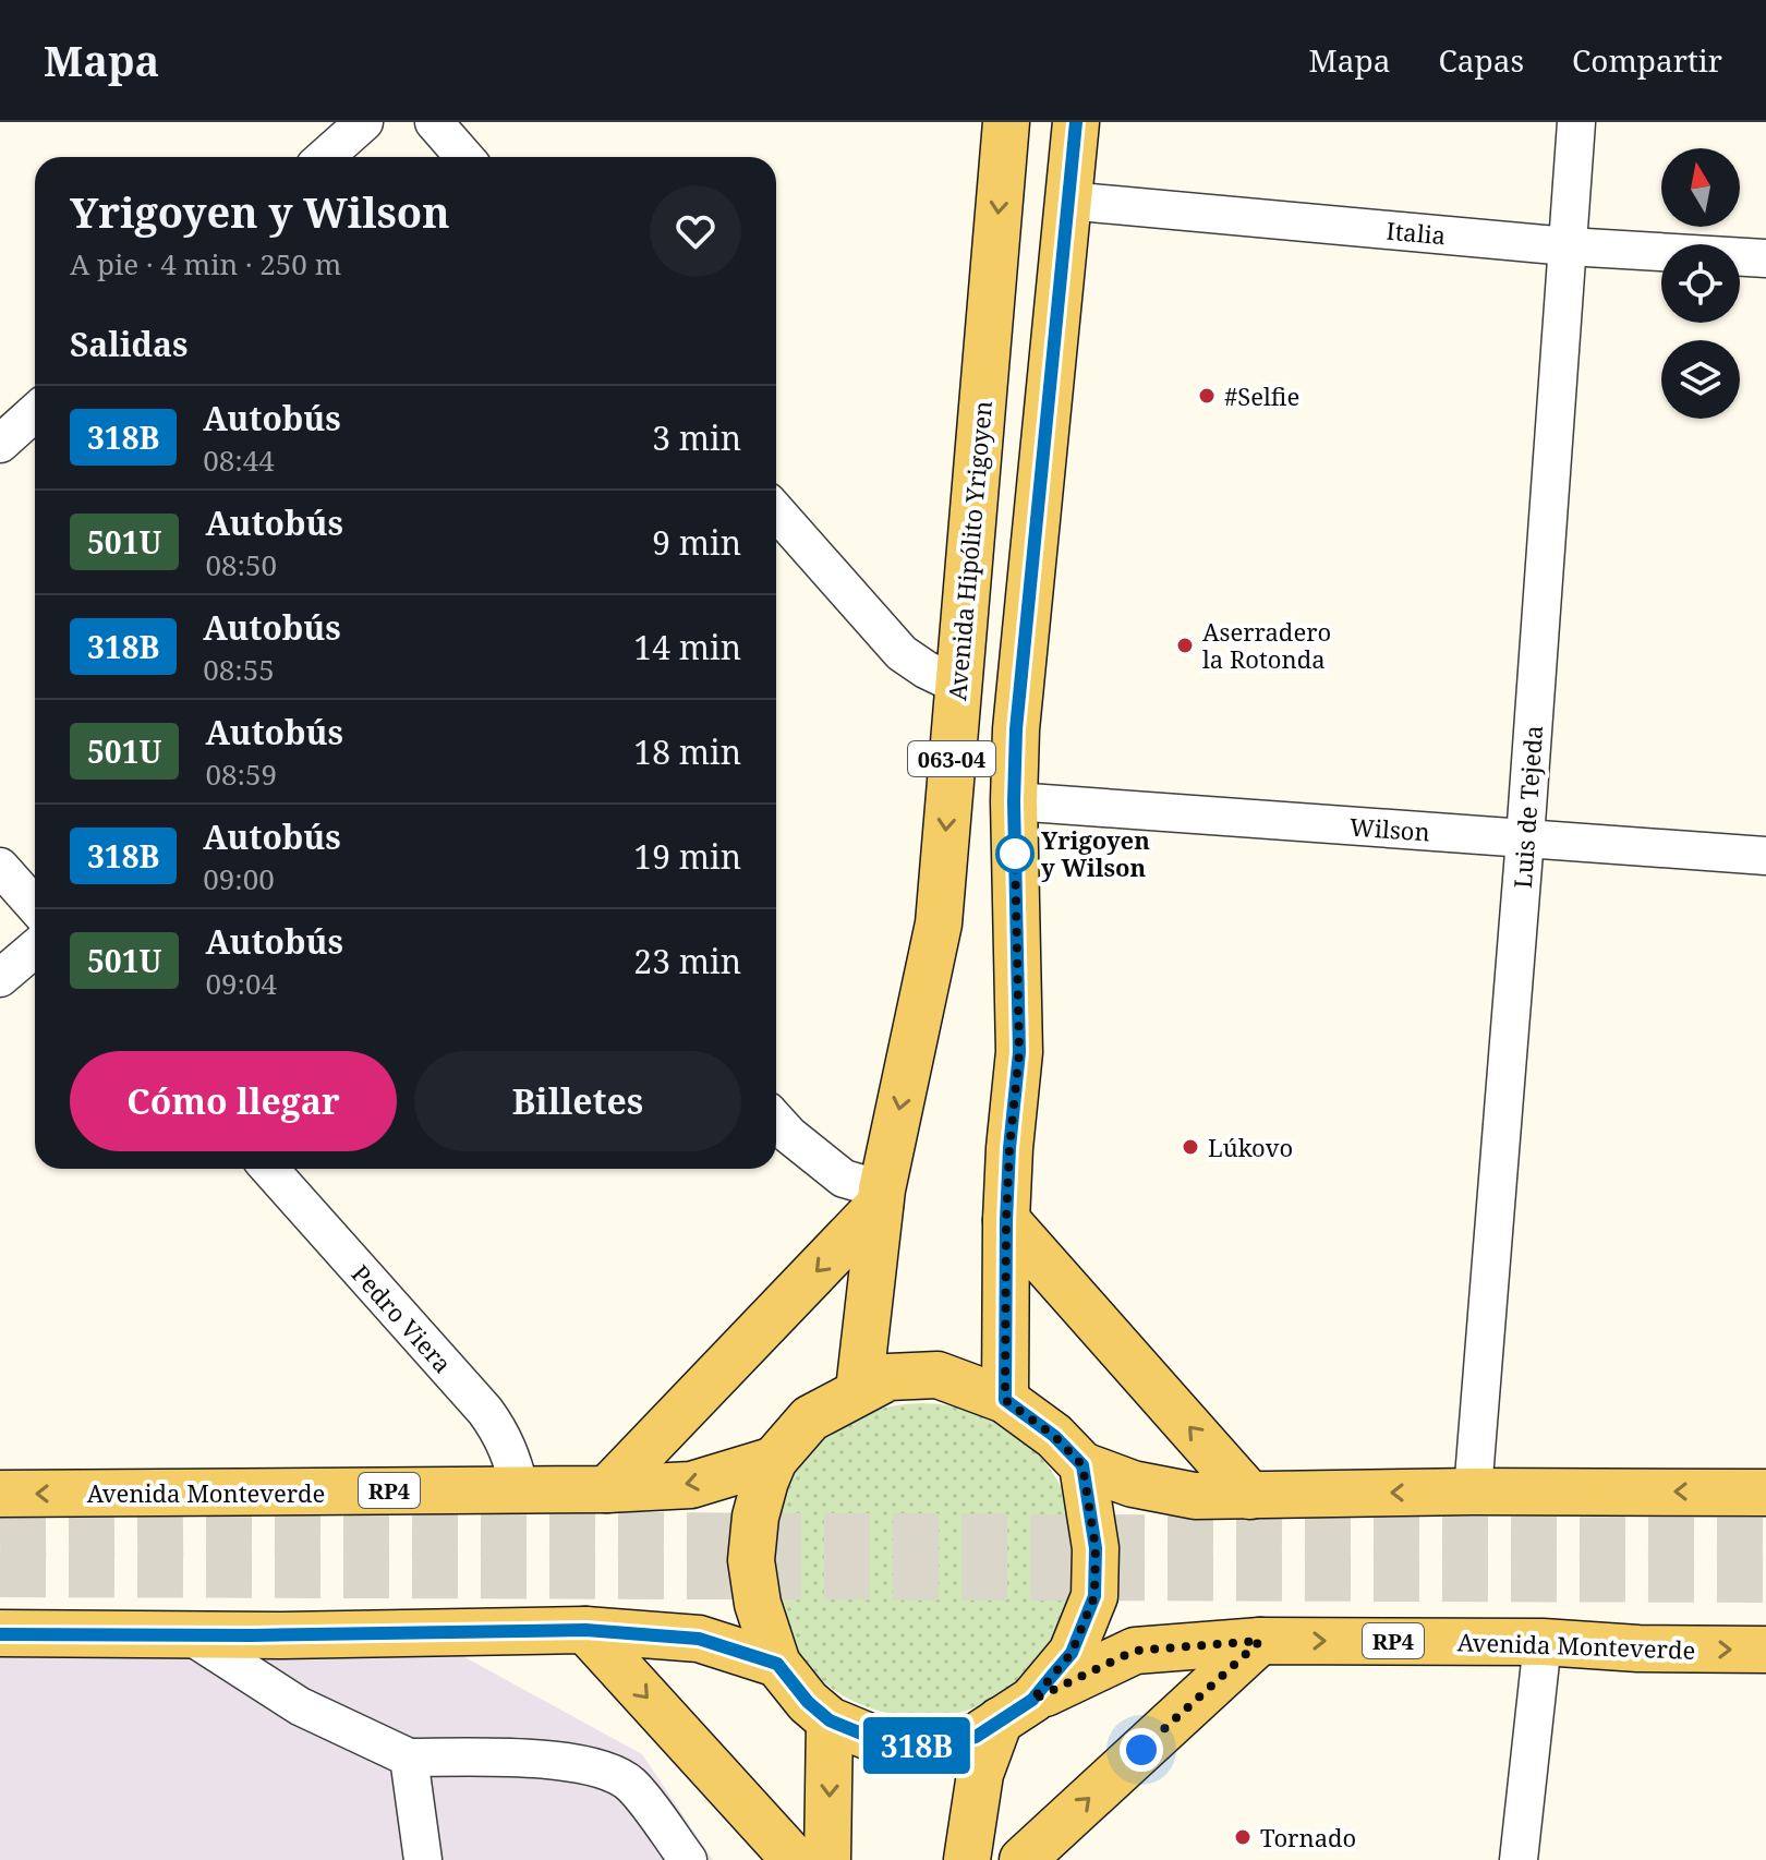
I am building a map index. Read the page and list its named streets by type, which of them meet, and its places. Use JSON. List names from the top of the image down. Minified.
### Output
{"streets":{"main road":["Avenida Hipólito Yrigoyen","063-04","RP4","Avenida Monteverde"],"street":["Italia","Luis de Tejeda","Wilson","Pedro Viera"]},"crossings":[["Italia","063-04"],["Italia","Luis de Tejeda"],["Avenida Hipólito Yrigoyen","RP4"],["063-04","Wilson"],["063-04","RP4"],["Luis de Tejeda","Wilson"],["Luis de Tejeda","RP4"],["Pedro Viera","Avenida Monteverde"],["RP4","Avenida Monteverde"]],"places":["#Selfie","Aserradero la Rotonda","Yrigoyen y Wilson","Lúkovo","Tornado"],"lines":["bus line 318B"],"north":"top","page":{"header":"Mapa","nav":["Mapa","Capas","Compartir"],"on_map":"318B","heading":[["Yrigoyen y Wilson","A pie · 4 min · 250 m"],"Salidas"],"list":[{"mark":"318B","name":"Autobús","note":"08:44","value":"3 min"},{"mark":"501U","name":"Autobús","note":"08:50","value":"9 min"},{"mark":"318B","name":"Autobús","note":"08:55","value":"14 min"},{"mark":"501U","name":"Autobús","note":"08:59","value":"18 min"},{"mark":"318B","name":"Autobús","note":"09:00","value":"19 min"},{"mark":"501U","name":"Autobús","note":"09:04","value":"23 min"}],"buttons":["Cómo llegar","Billetes"]}}
